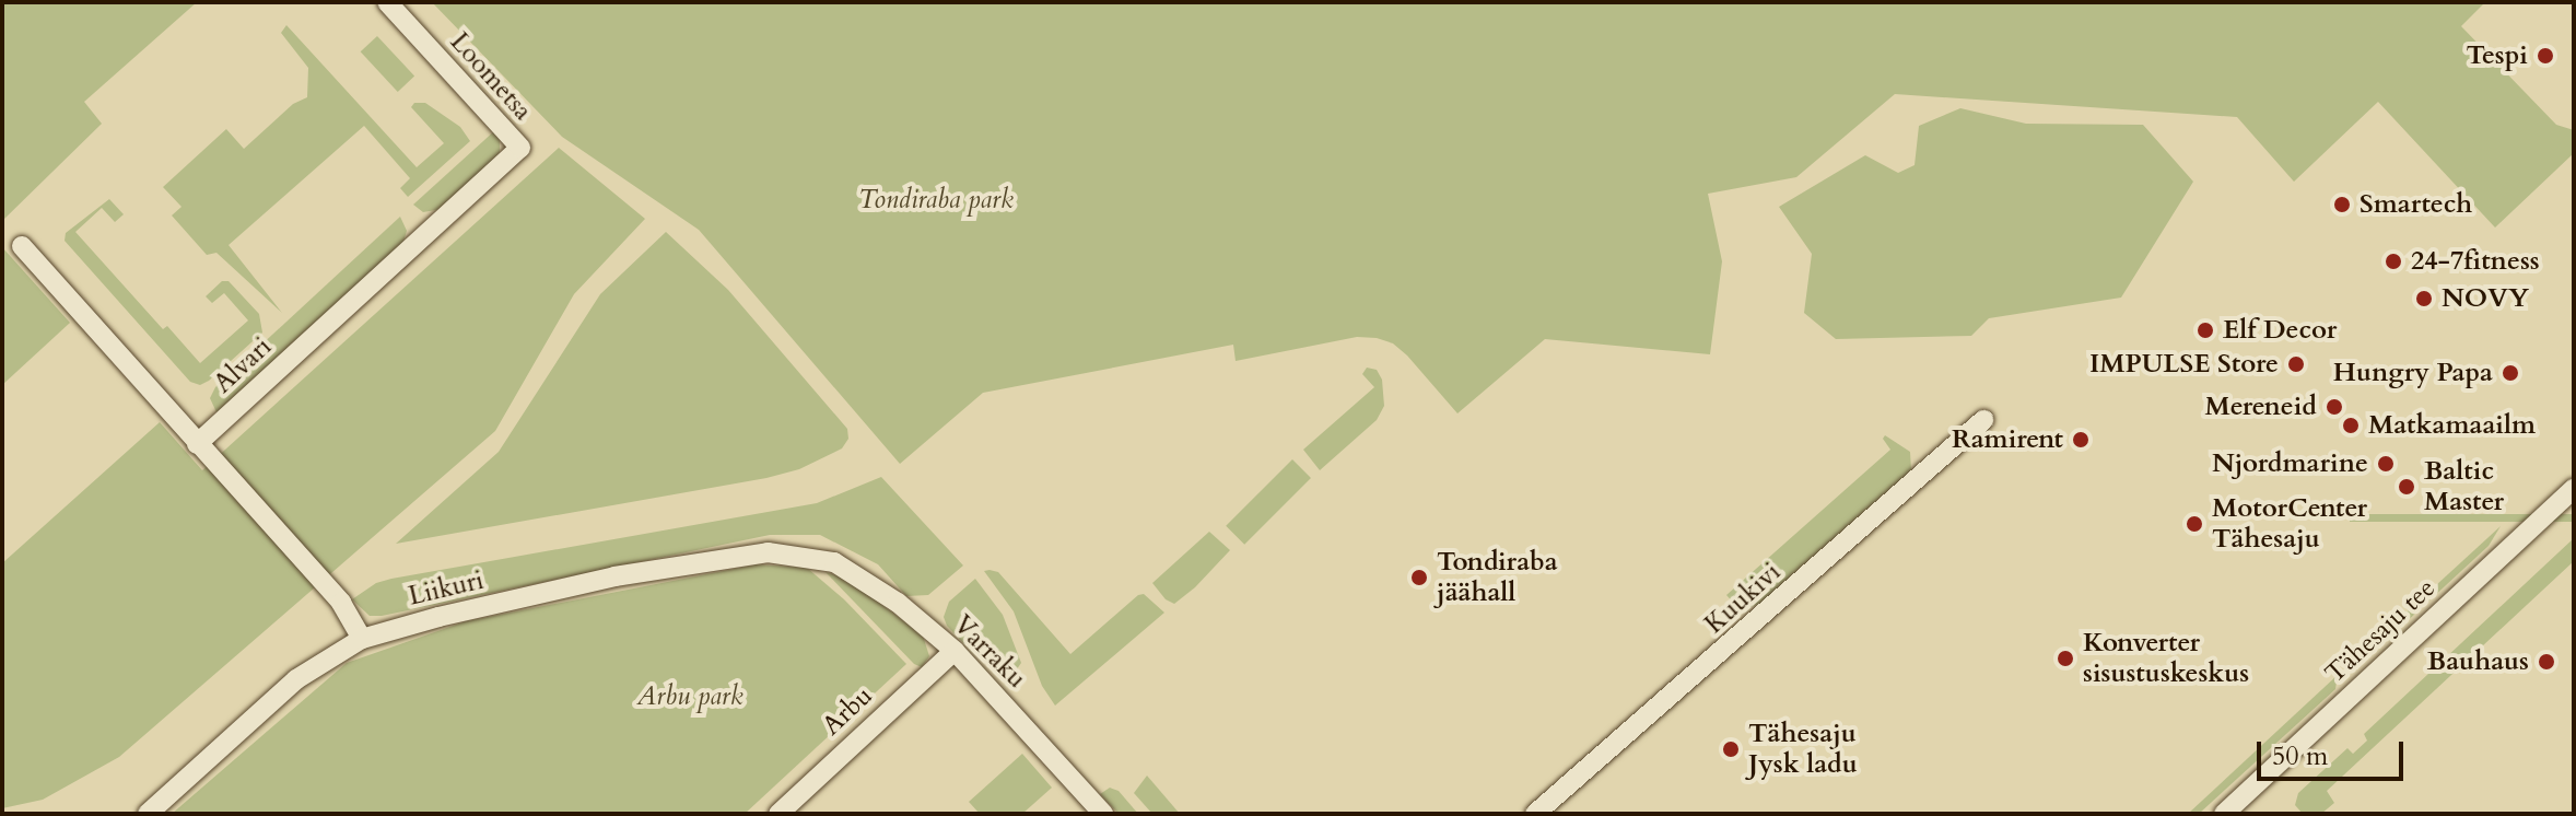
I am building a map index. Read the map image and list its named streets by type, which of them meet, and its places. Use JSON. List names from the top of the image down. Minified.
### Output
{"streets":{"street":["Loometsa","Alvari","Liikuri","Kuukivi","Tähesaju tee","Varraku","Arbu"]},"crossings":[["Loometsa","Alvari"],["Liikuri","Varraku"],["Varraku","Arbu"]],"parks":["Tondiraba park","Arbu park"],"places":["Tespi","Smartech","24-7fitness","NOVY","Elf Decor","IMPULSE Store","Hungry Papa","Mereneid","Matkamaailm","Ramirent","Njordmarine","Baltic Master","MotorCenter Tähesaju","Tondiraba jäähall","Konverter sisustuskeskus","Bauhaus","Tähesaju Jysk ladu"],"scale_bar":"50 m"}
